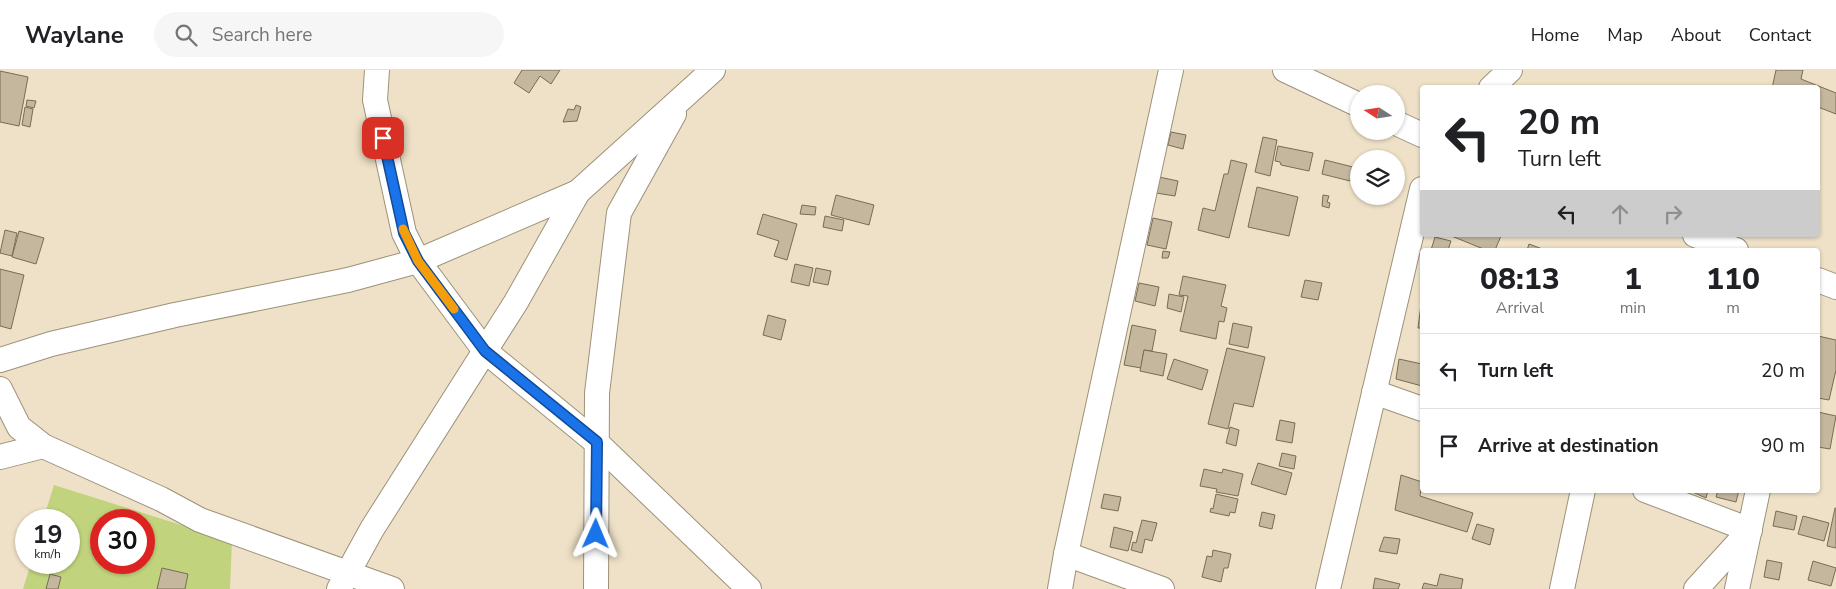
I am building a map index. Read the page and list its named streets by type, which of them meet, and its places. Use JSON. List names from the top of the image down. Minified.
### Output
{"north":"left","page":{"header":"Waylane","search":"Search here","nav":["Home","Map","About","Contact"],"turn":["20 m","Turn left"],"eta":["08:13","Arrival","1","min","110","m"],"list":[{"name":"Turn left","value":"20 m"},{"name":"Arrive at destination","value":"90 m"}],"speed":"19 km/h","limit":"30"}}
